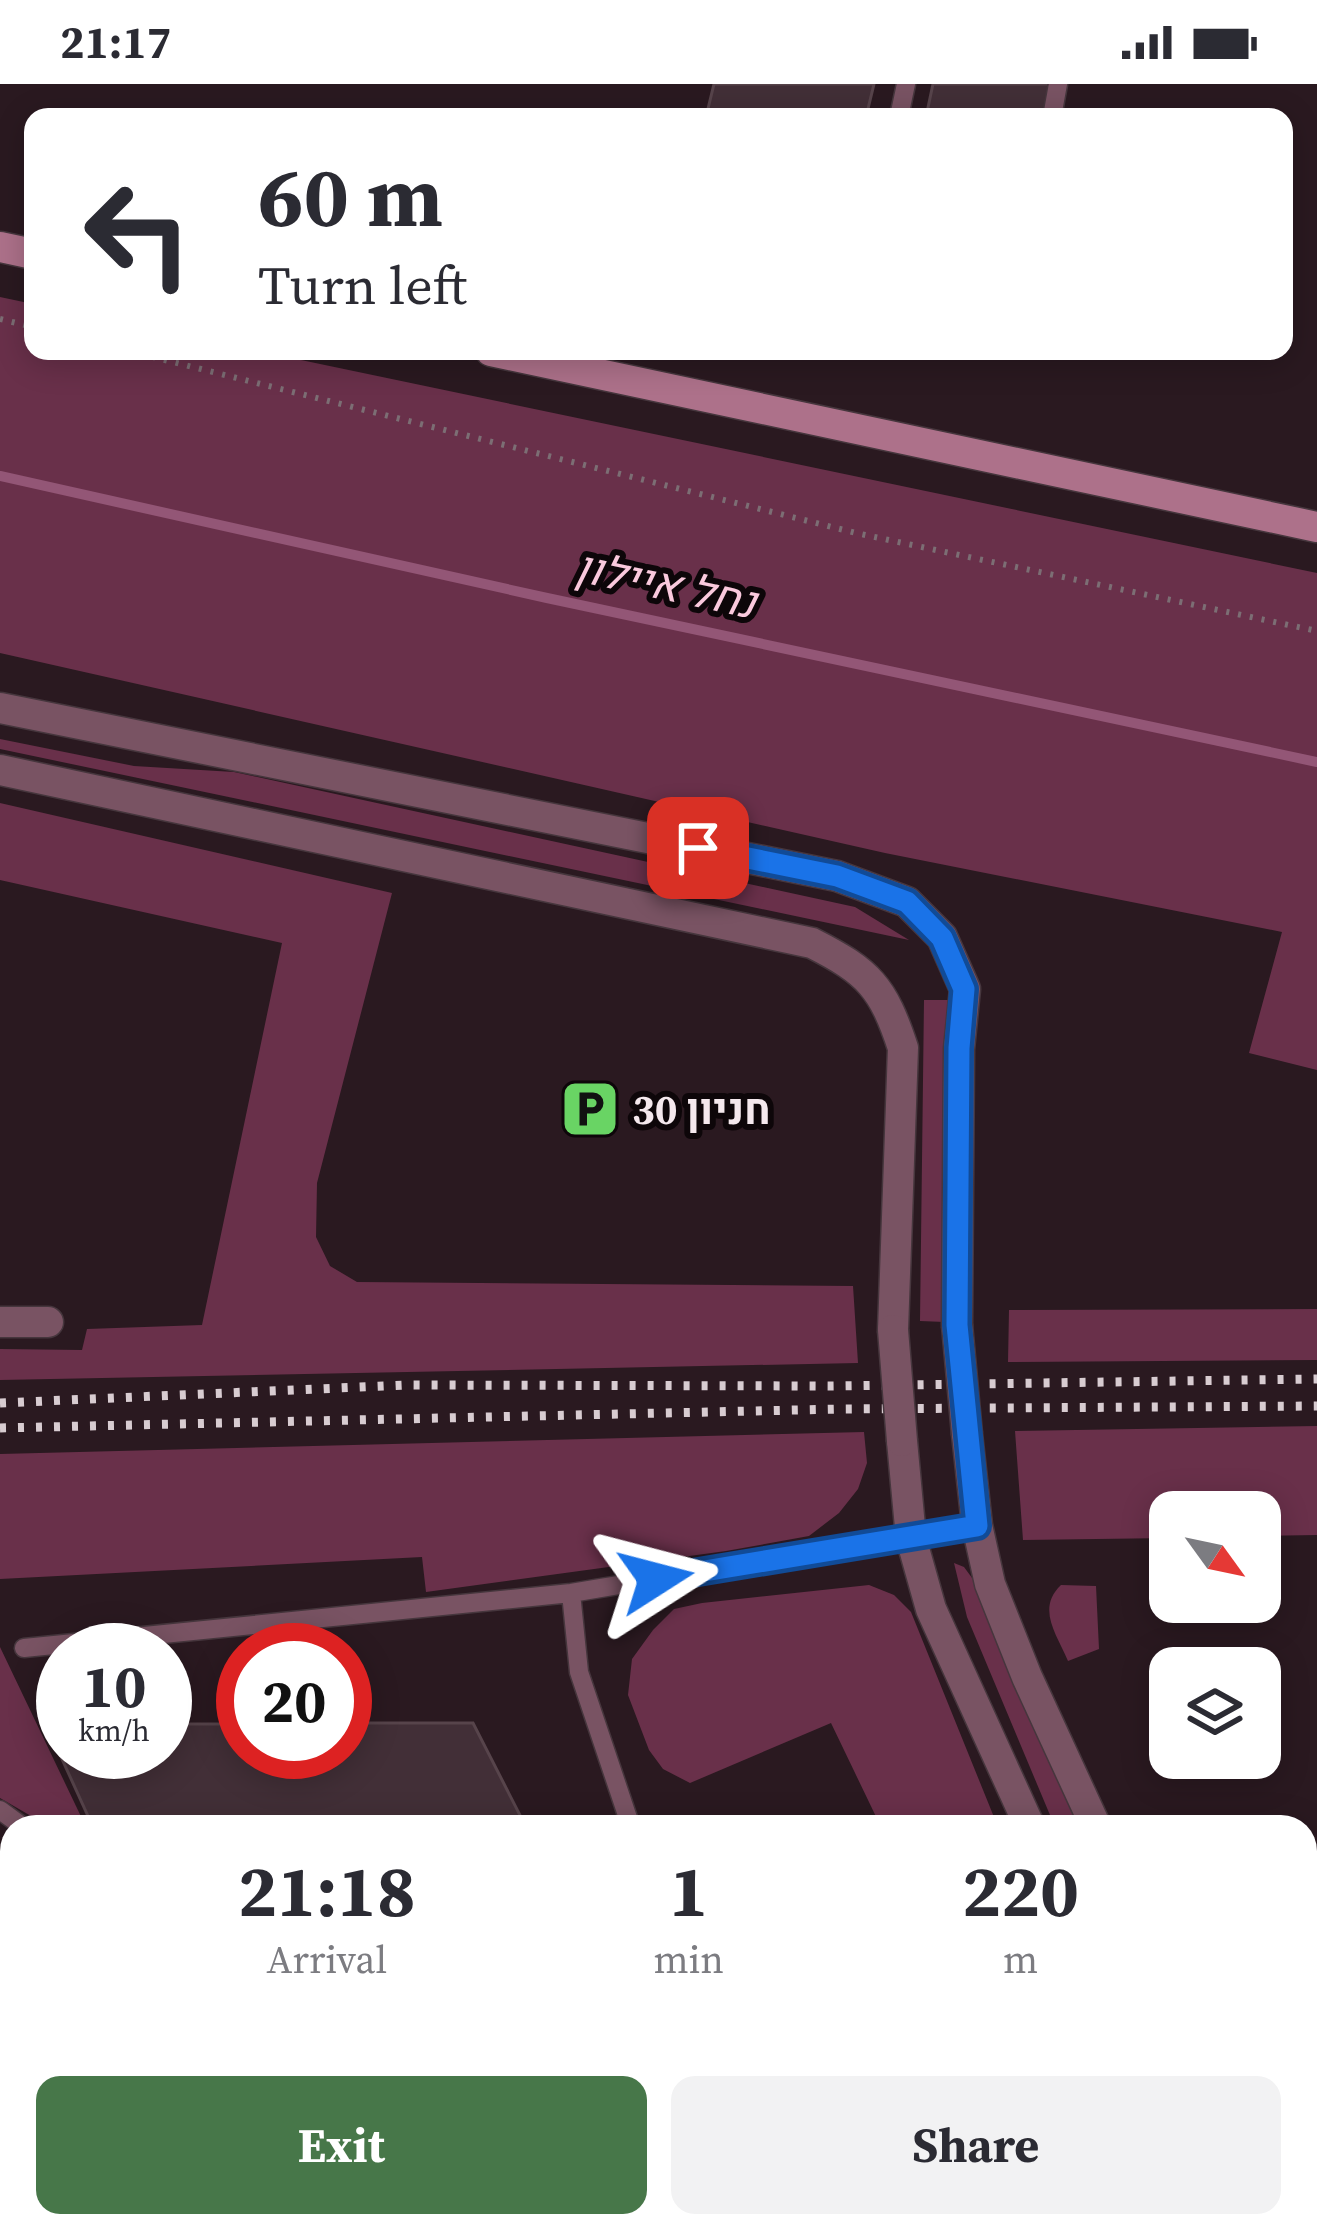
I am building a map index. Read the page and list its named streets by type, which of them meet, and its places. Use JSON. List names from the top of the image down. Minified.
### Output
{"water":["נחל איילון"],"places":{"parking":["חניון 30"]},"north":"bottom right","page":{"status":"21:17","turn":["60 m","Turn left"],"speed":"10 km/h","limit":"20","eta":["21:18","Arrival","1","min","220","m"],"buttons":["Exit","Share"]}}
